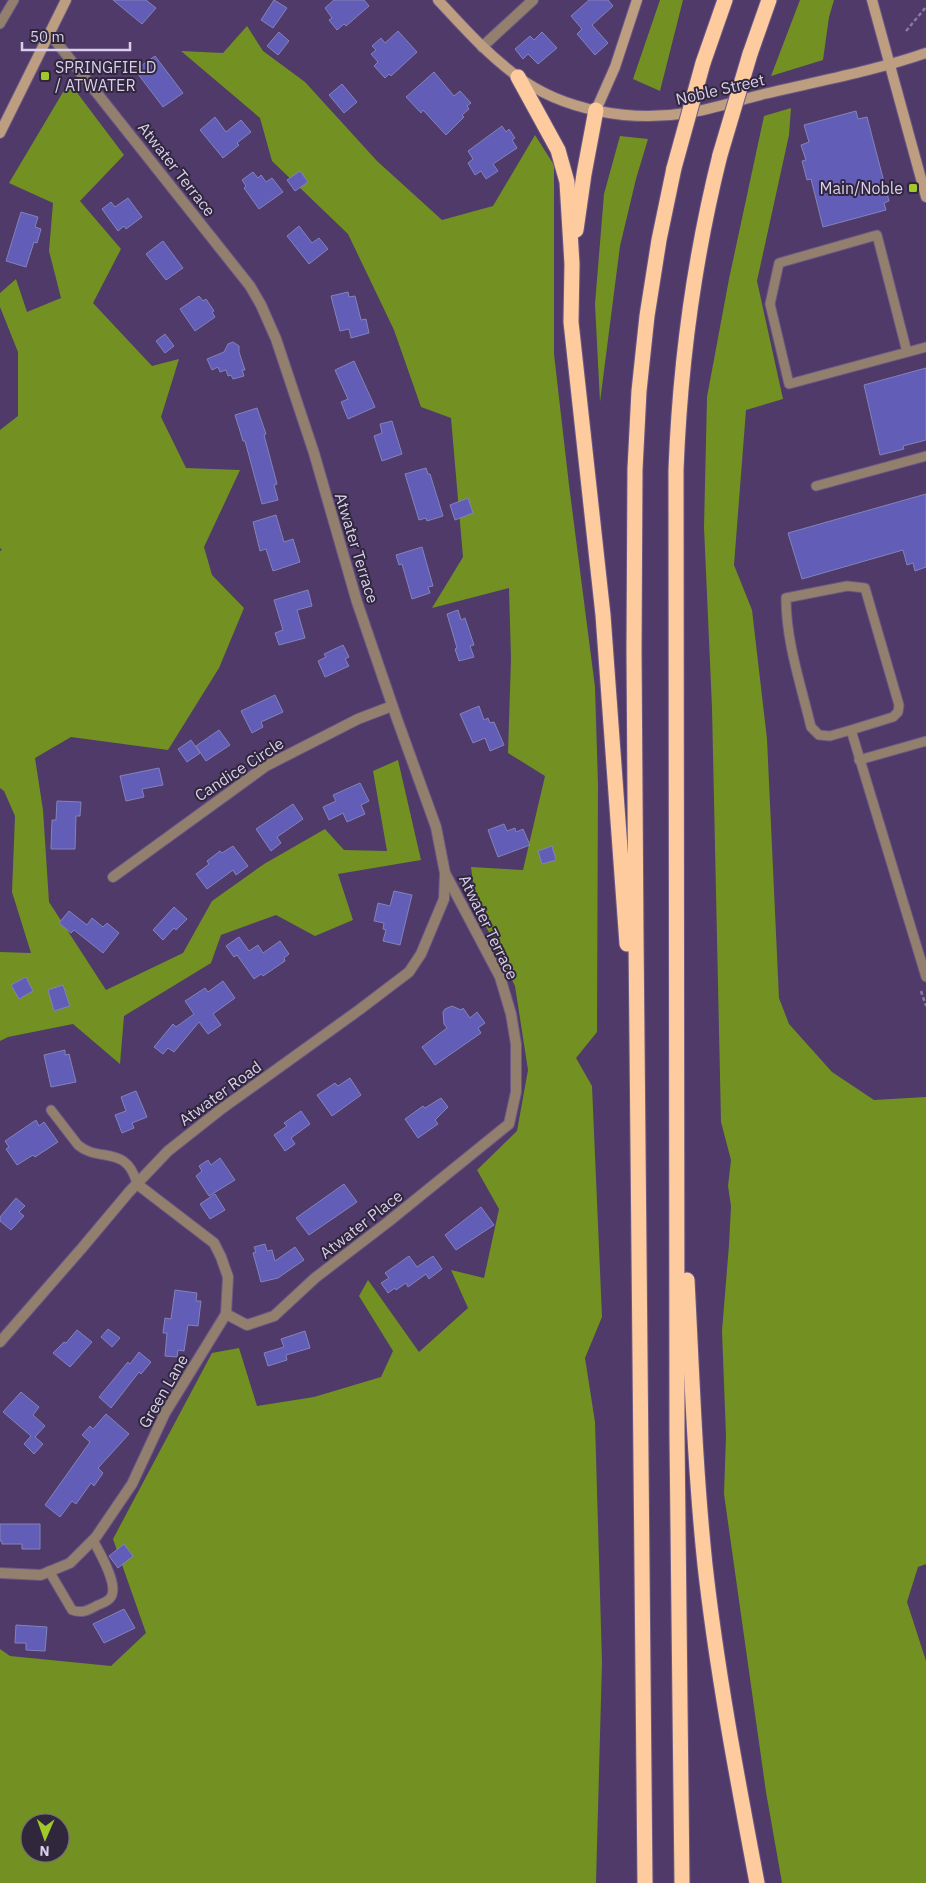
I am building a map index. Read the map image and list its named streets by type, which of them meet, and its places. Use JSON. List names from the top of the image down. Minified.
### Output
{"streets":{"main road":["Noble Street"],"street":["Atwater Terrace","Candice Circle","Atwater Road","Atwater Place","Green Lane"]},"crossings":[["Atwater Terrace","Candice Circle"],["Atwater Terrace","Atwater Road"],["Atwater Terrace","Atwater Place"],["Atwater Road","Green Lane"],["Atwater Place","Green Lane"]],"places":{"transit":["SPRINGFIELD / ATWATER","Main/Noble"]},"scale_bar":"50 m","north":"bottom"}
